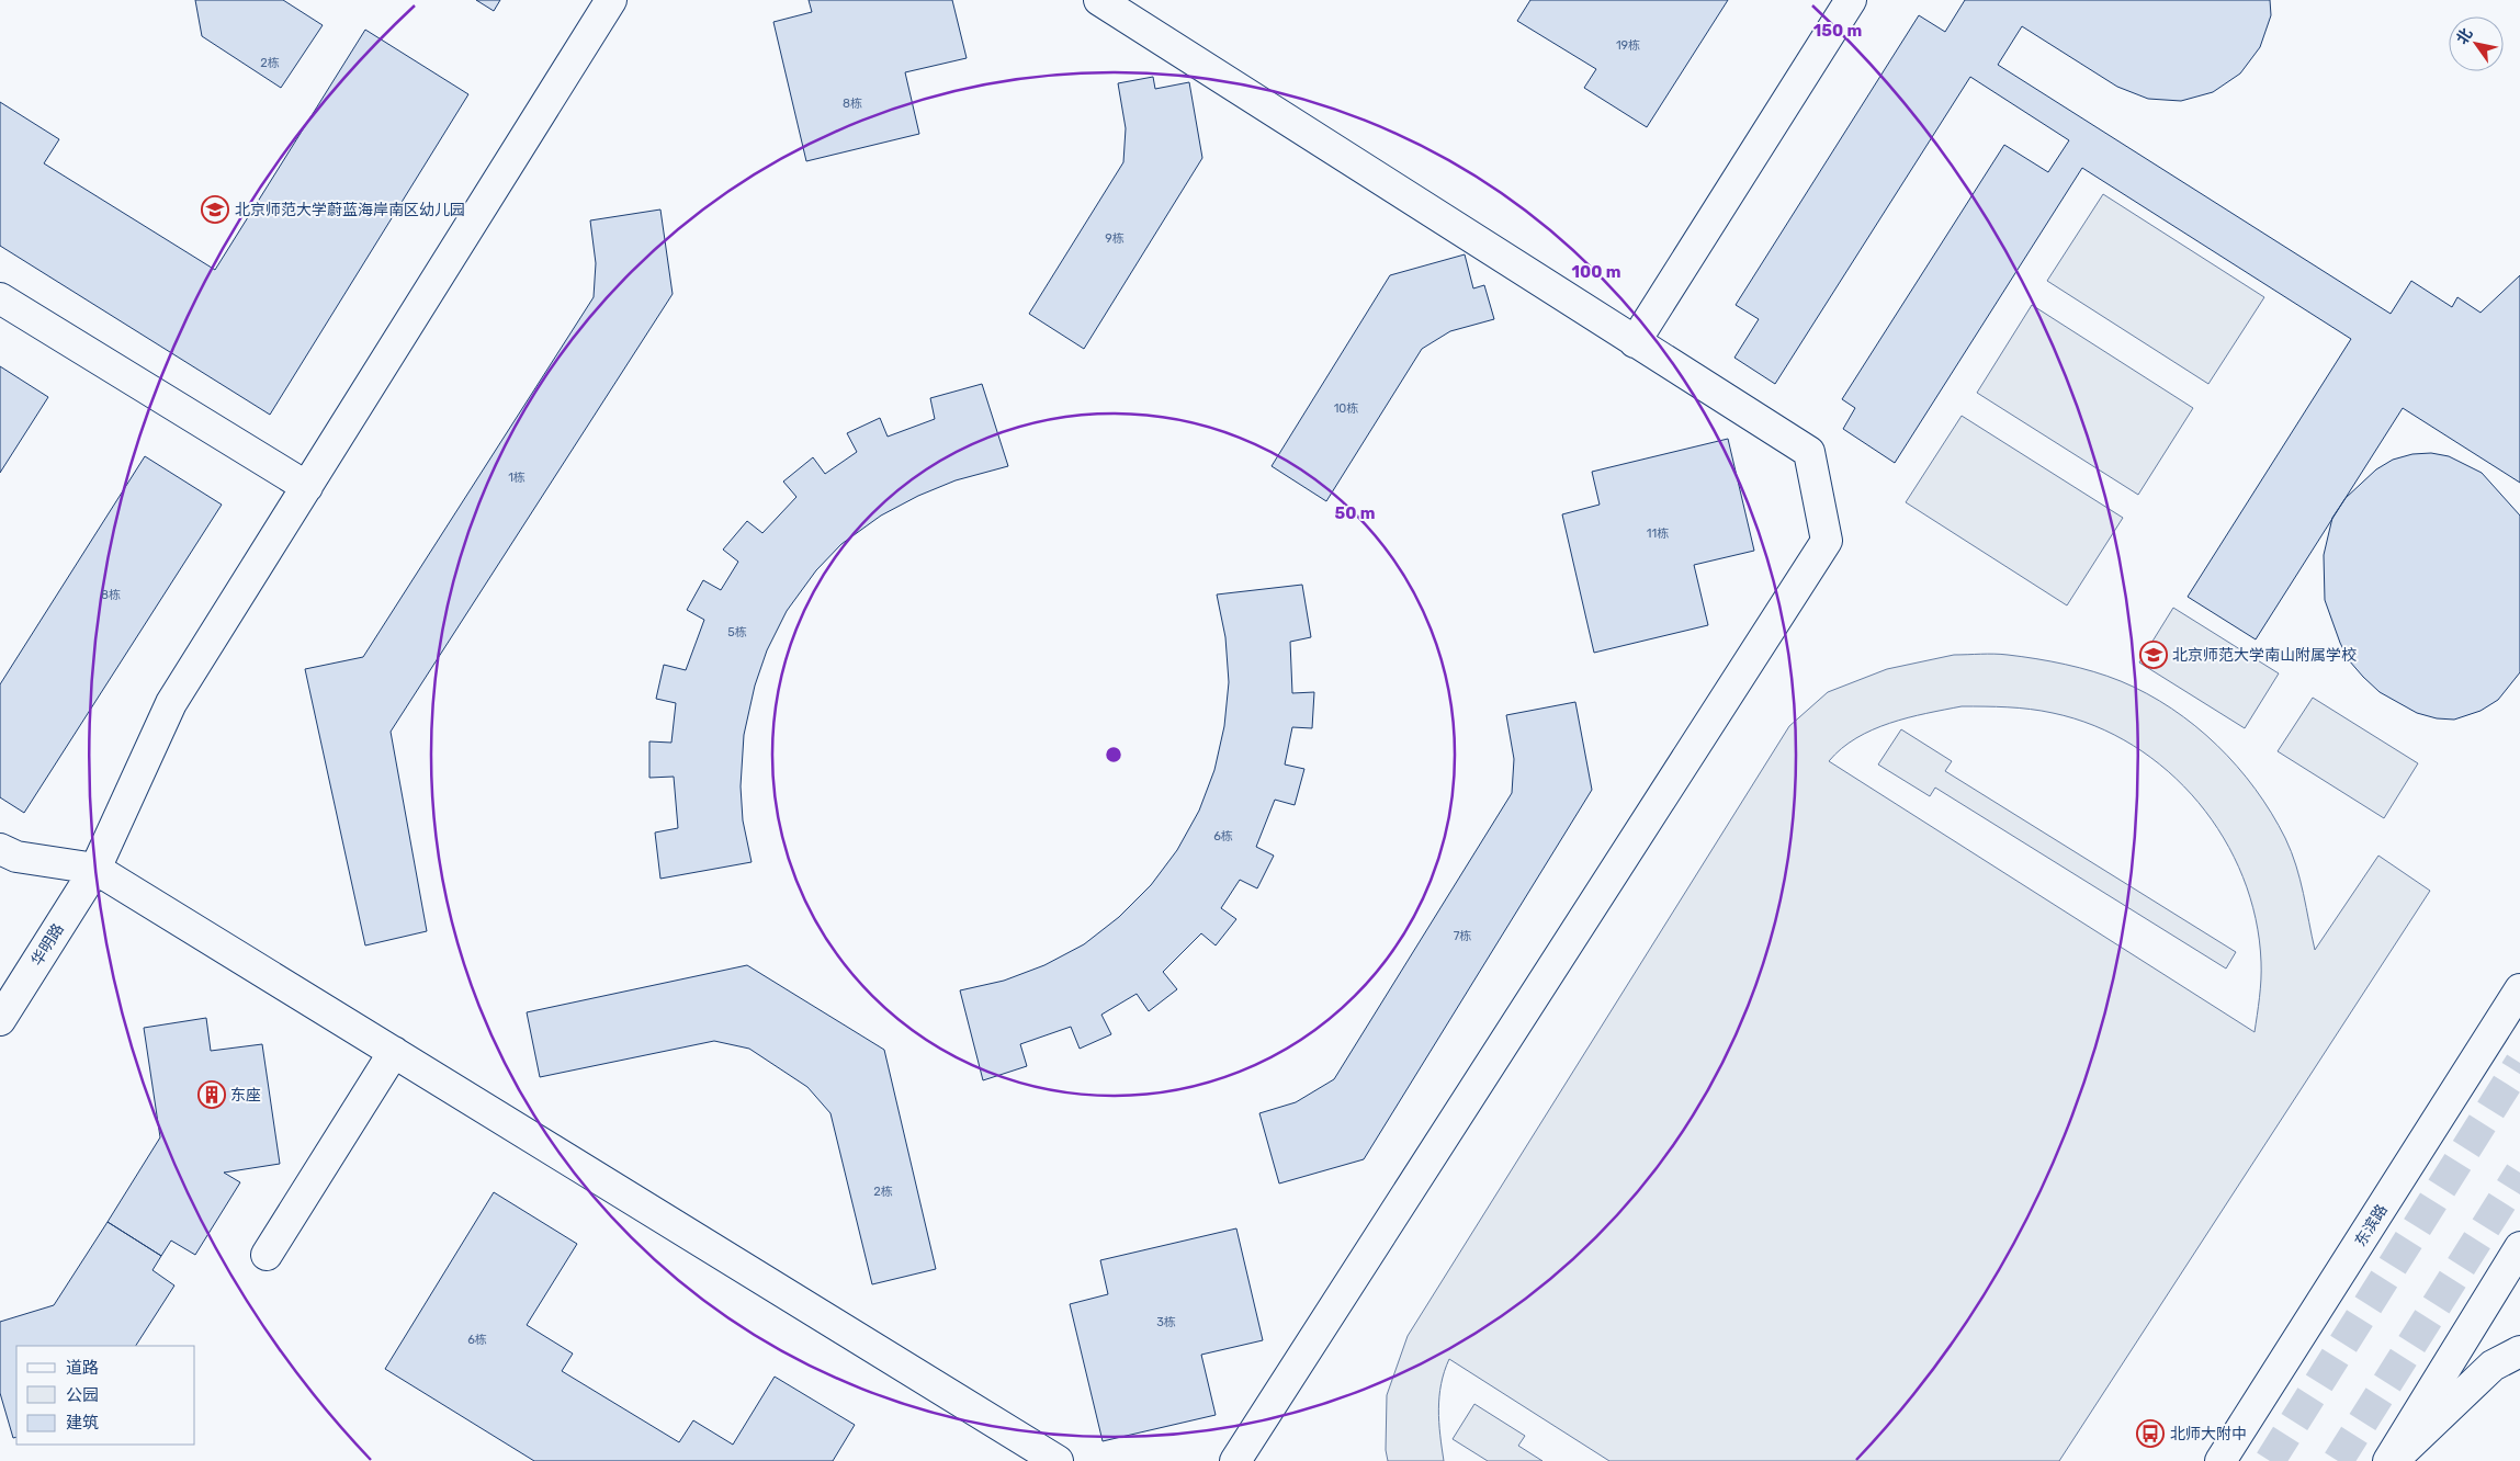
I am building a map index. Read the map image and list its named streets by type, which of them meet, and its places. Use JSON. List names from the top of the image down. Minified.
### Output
{"streets":{"street":["华明路","东滨路"]},"places":{"school or university":["北京师范大学蔚蓝海岸南区幼儿园","北京师范大学南山附属学校"],"building":["东座"],"bus stop":["北师大附中"]},"house_numbers":["19栋","2栋","8栋","9栋","10栋","1栋","11栋","8栋","5栋","6栋","7栋","2栋","3栋","6栋"],"legend":["道路","公园","建筑"],"north":"top left","rings":["150 m","100 m","50 m"]}
